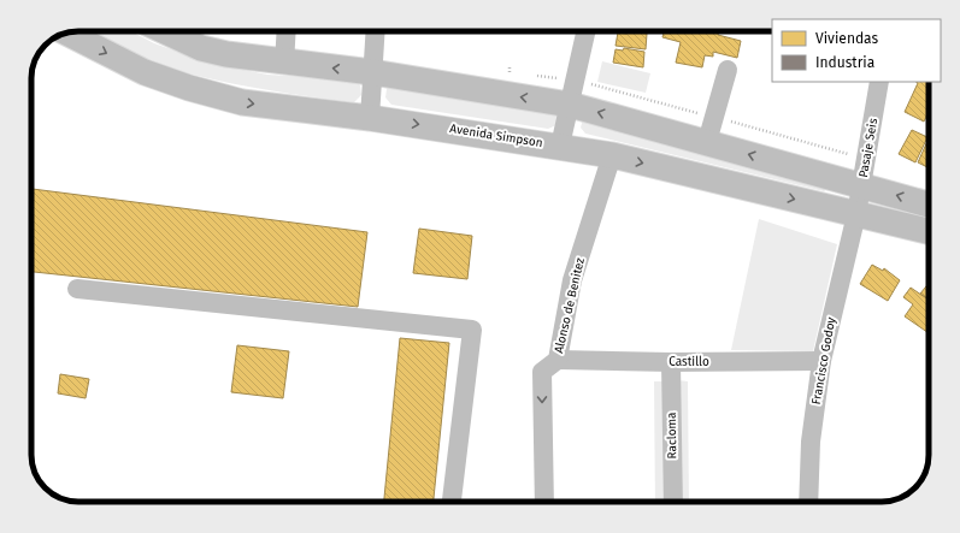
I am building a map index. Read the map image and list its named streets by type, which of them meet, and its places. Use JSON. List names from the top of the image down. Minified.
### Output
{"streets":{"main road":["Avenida Simpson"],"street":["Pasaje Seis","Alonso de Benitez","Francisco Godoy","Castillo","Racloma"]},"crossings":[["Avenida Simpson","Pasaje Seis"],["Avenida Simpson","Alonso de Benitez"],["Avenida Simpson","Francisco Godoy"],["Pasaje Seis","Francisco Godoy"],["Alonso de Benitez","Castillo"],["Francisco Godoy","Castillo"],["Castillo","Racloma"]],"one_way":["Alonso de Benitez"],"legend":["Viviendas","Industria"]}
